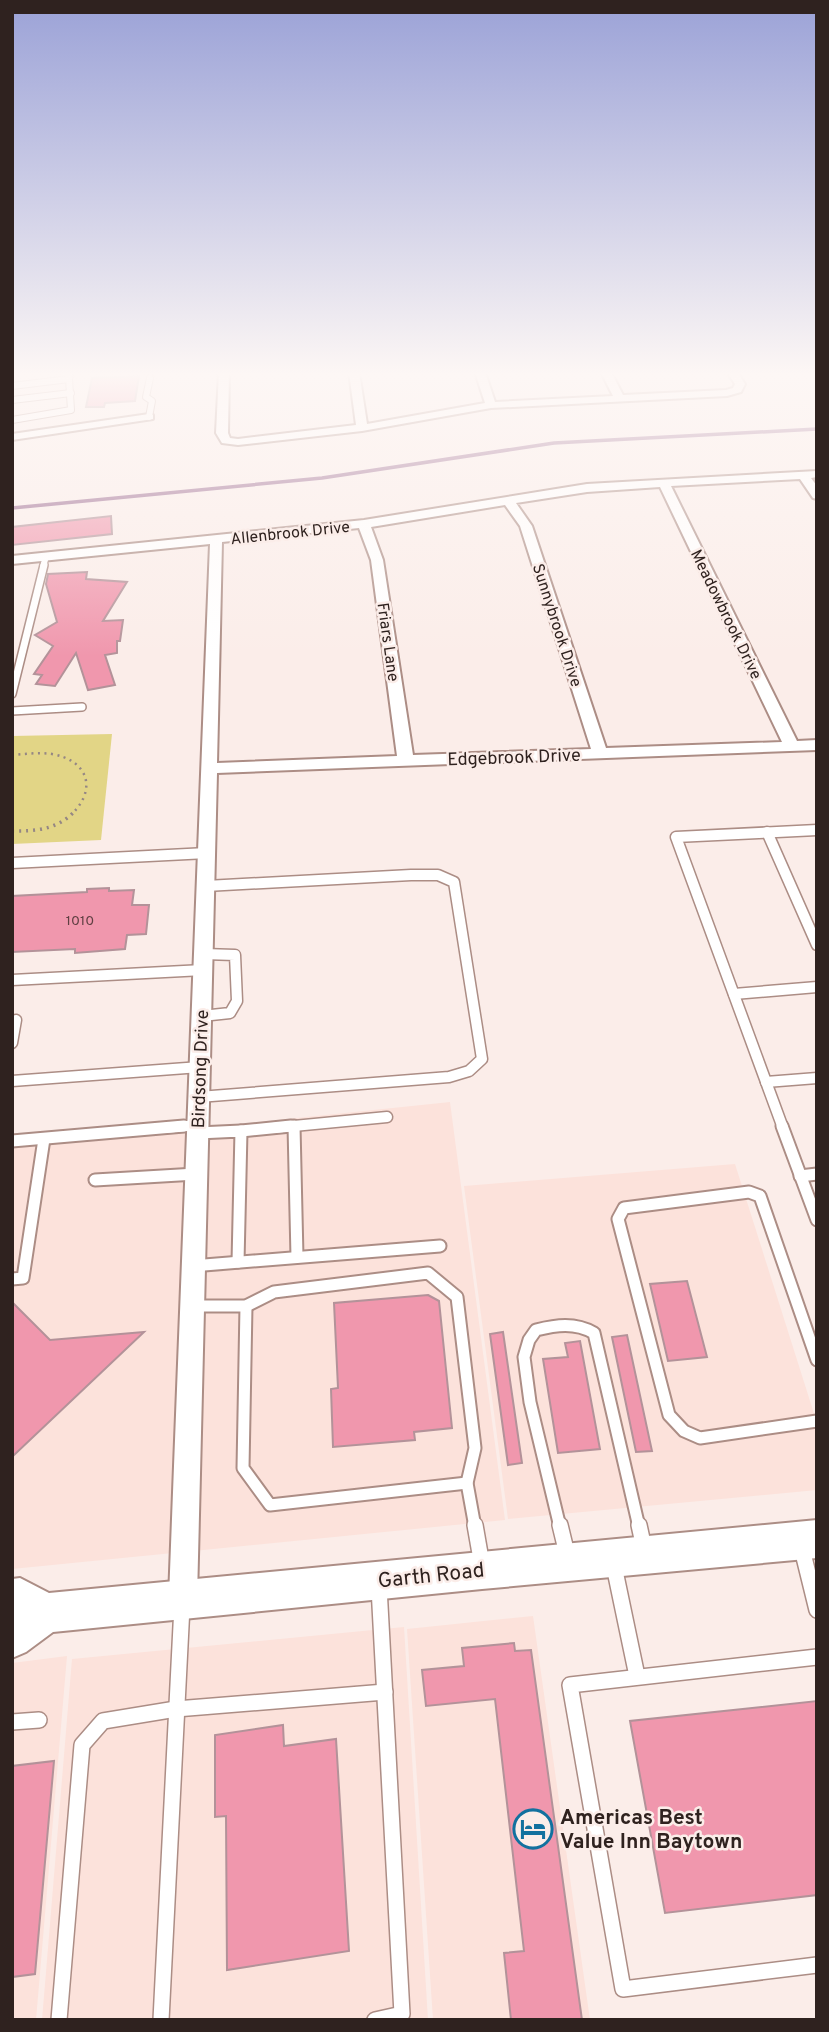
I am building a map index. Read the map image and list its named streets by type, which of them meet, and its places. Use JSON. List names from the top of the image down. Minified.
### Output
{"streets":{"main road":["Garth Road"],"street":["Allenbrook Drive","Meadowbrook Drive","Sunnybrook Drive","Friars Lane","Edgebrook Drive","Birdsong Drive"]},"crossings":[["Allenbrook Drive","Meadowbrook Drive"],["Allenbrook Drive","Sunnybrook Drive"],["Allenbrook Drive","Friars Lane"],["Allenbrook Drive","Birdsong Drive"],["Meadowbrook Drive","Edgebrook Drive"],["Sunnybrook Drive","Edgebrook Drive"],["Friars Lane","Edgebrook Drive"],["Edgebrook Drive","Birdsong Drive"],["Birdsong Drive","Garth Road"]],"places":{"hotel":["Americas Best Value Inn Baytown"]},"house_numbers":["1010"]}
